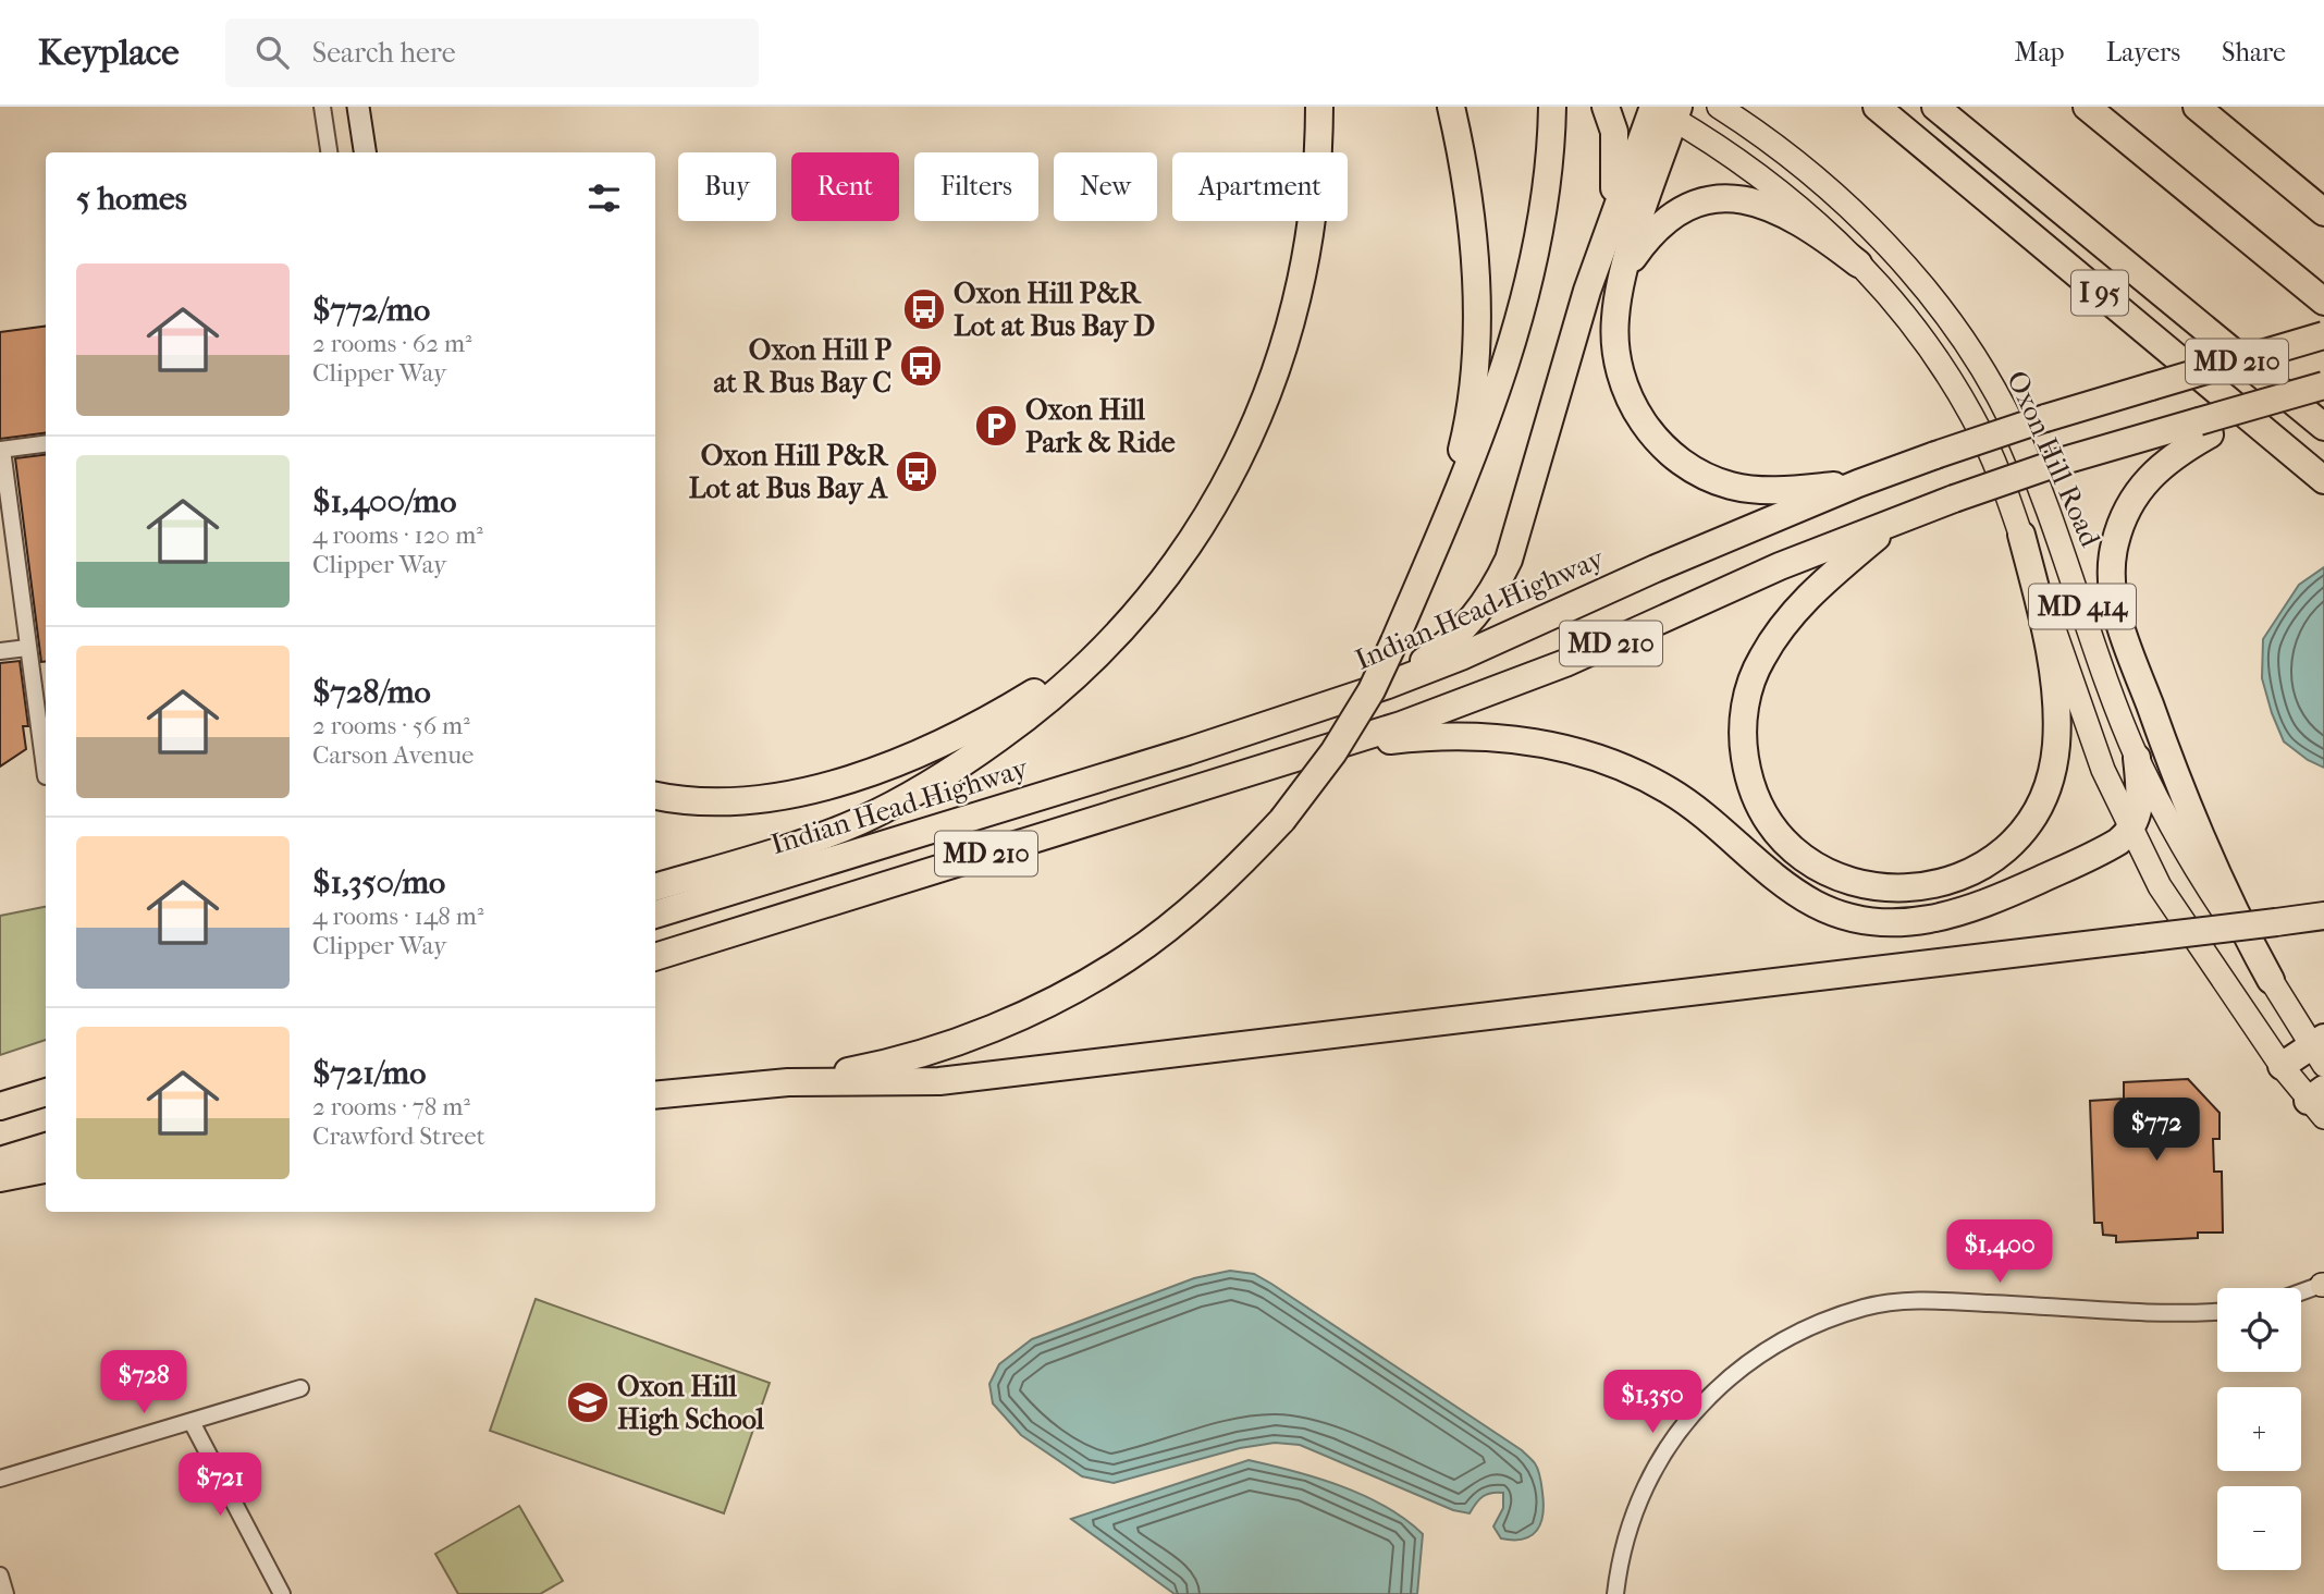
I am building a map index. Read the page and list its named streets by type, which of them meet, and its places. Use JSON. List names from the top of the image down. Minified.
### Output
{"streets":{"highway":["I 95","MD 210","Indian Head Highway"],"main road":["Oxon Hill Road","MD 414"]},"crossings":[["Oxon Hill Road","MD 414"]],"places":{"bus stop":["Oxon Hill P&R Lot at Bus Bay D","Oxon Hill P at R Bus Bay C","Oxon Hill P&R Lot at Bus Bay A"],"parking":["Oxon Hill Park & Ride"],"school or university":["Oxon Hill High School"]},"page":{"header":"Keyplace","search":"Search here","nav":["Map","Layers","Share"],"chip":["Buy","Rent","Filters","New","Apartment"],"heading":"5 homes","list":[{"name":"$772/mo","note":"2 rooms · 62 m² · Clipper Way"},{"name":"$1,400/mo","note":"4 rooms · 120 m² · Clipper Way"},{"name":"$728/mo","note":"2 rooms · 56 m² · Carson Avenue"},{"name":"$1,350/mo","note":"4 rooms · 148 m² · Clipper Way"},{"name":"$721/mo","note":"2 rooms · 78 m² · Crawford Street"}],"price":["$772","$1,400","$728","$1,350","$721"],"map_buttons":["+","−"]}}
